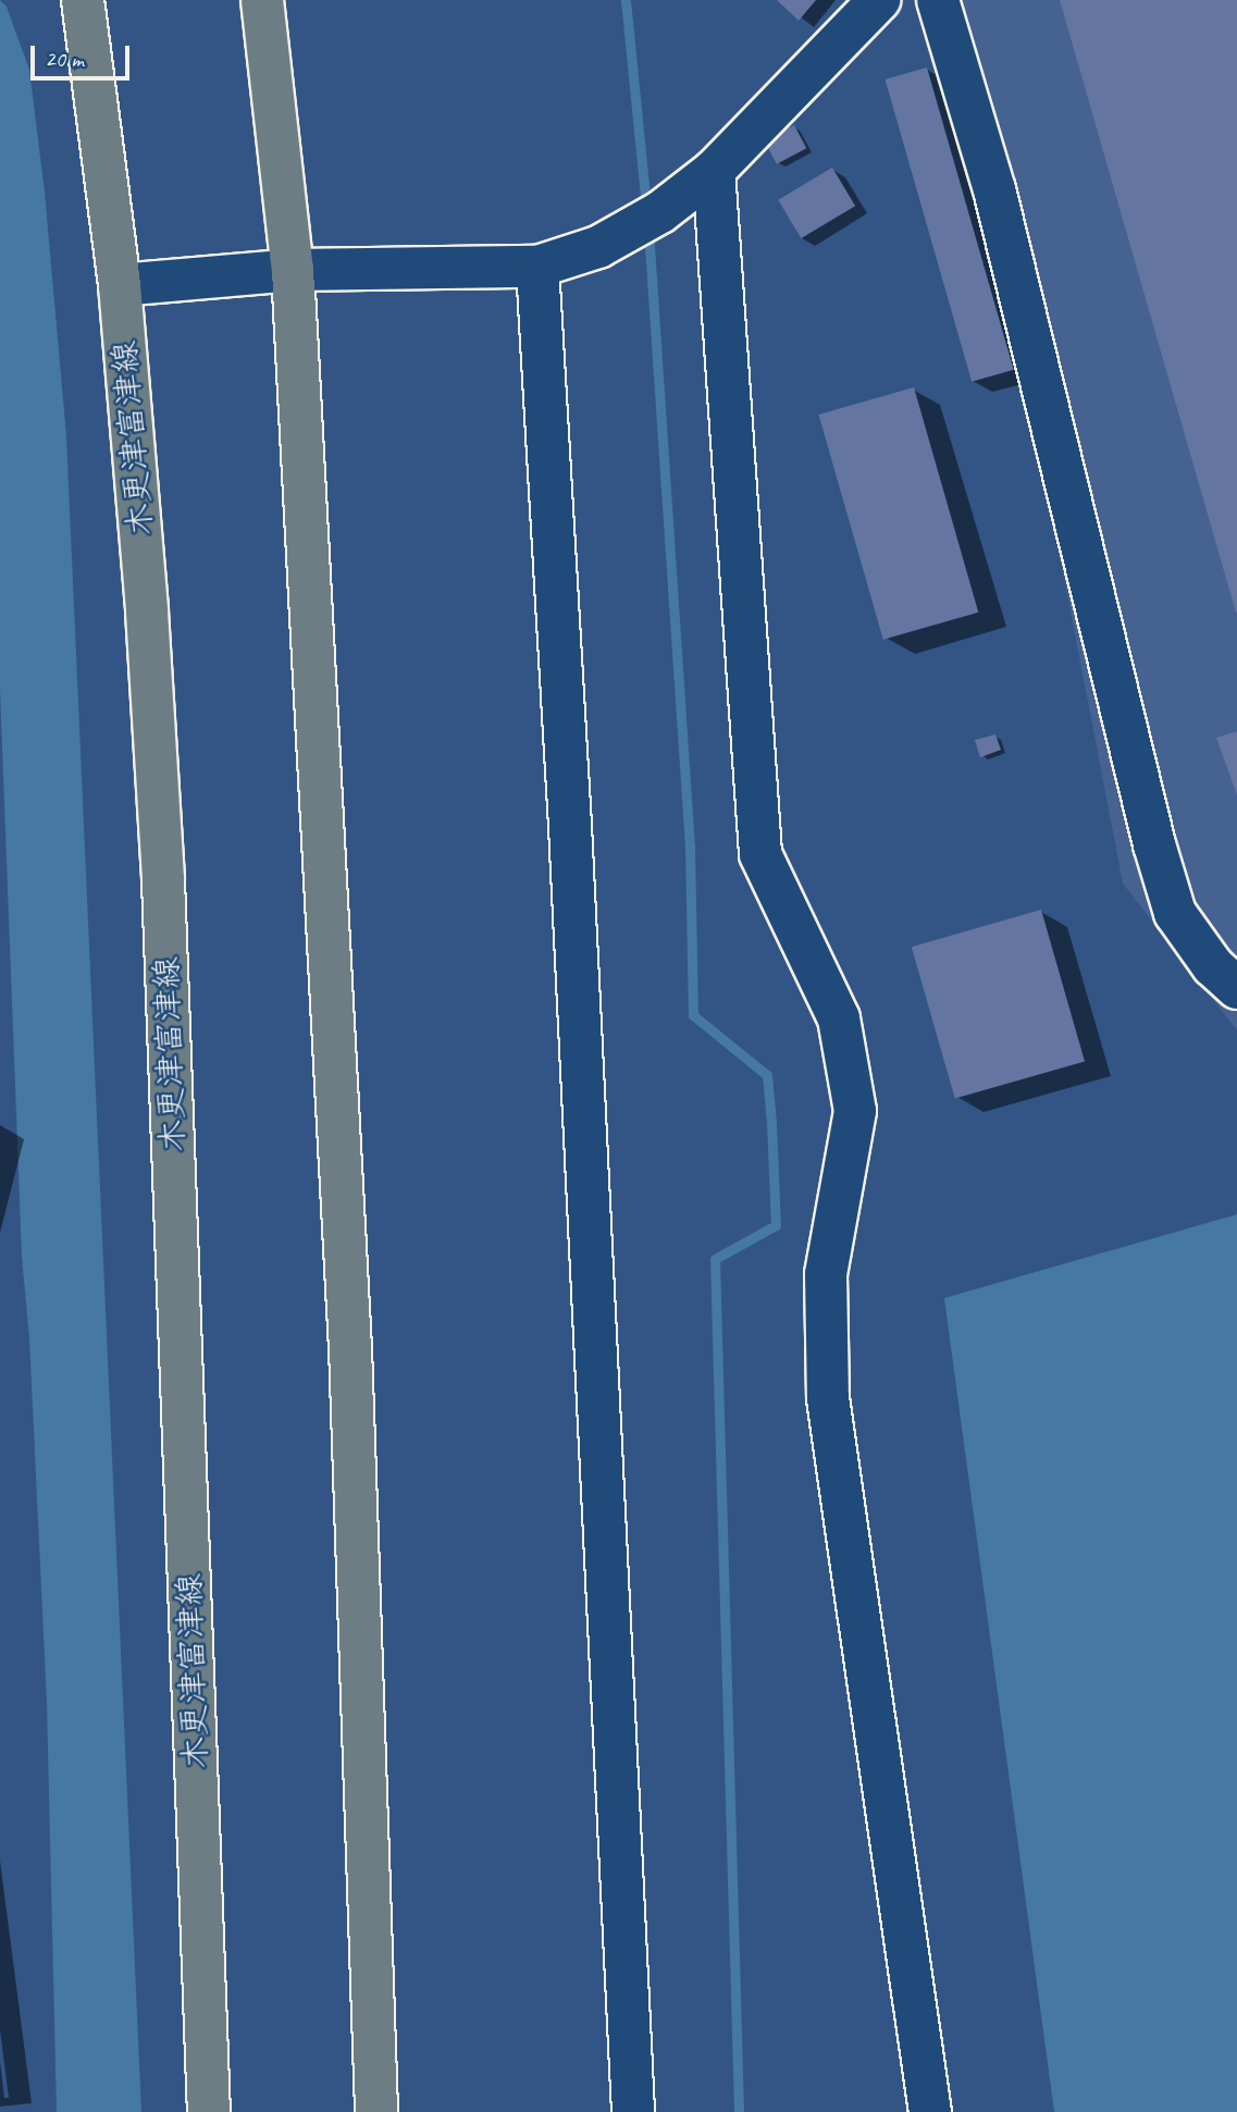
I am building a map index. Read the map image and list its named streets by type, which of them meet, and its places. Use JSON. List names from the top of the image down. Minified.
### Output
{"streets":{"main road":["木更津富津線"]},"scale_bar":"20 m"}
